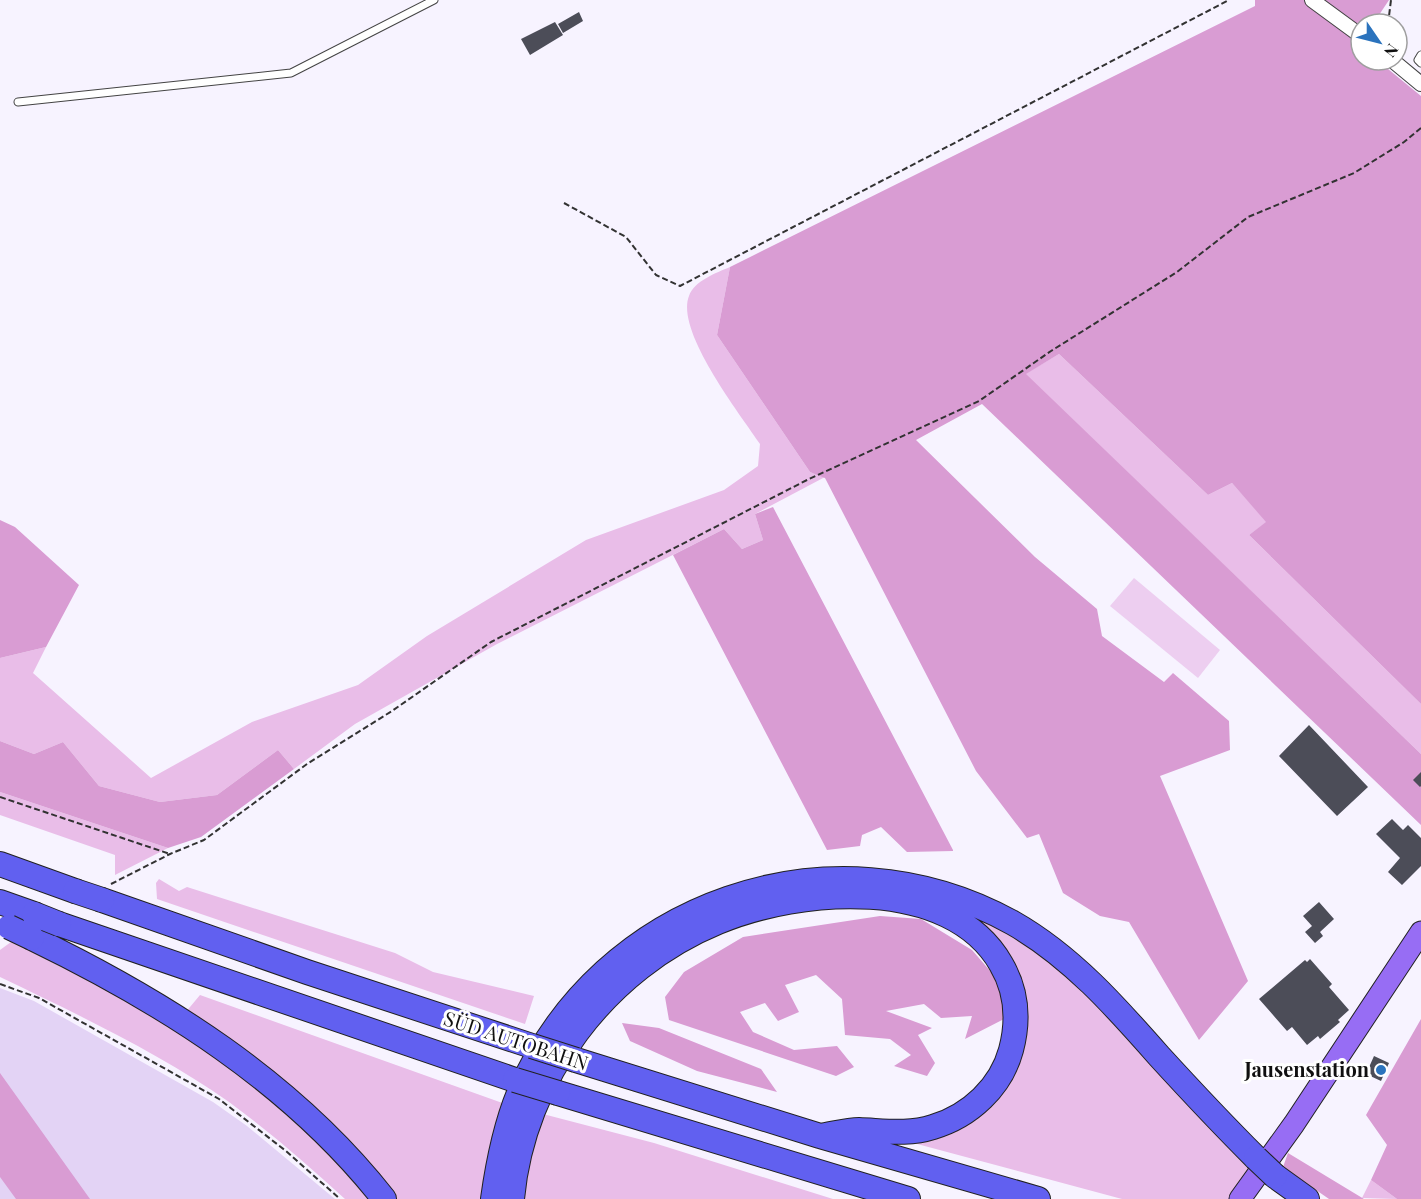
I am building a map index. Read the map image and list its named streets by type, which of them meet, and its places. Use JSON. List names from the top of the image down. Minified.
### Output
{"streets":{"highway":["SÜD AUTOBAHN"]},"places":["Jausenstation"],"north":"bottom right"}
